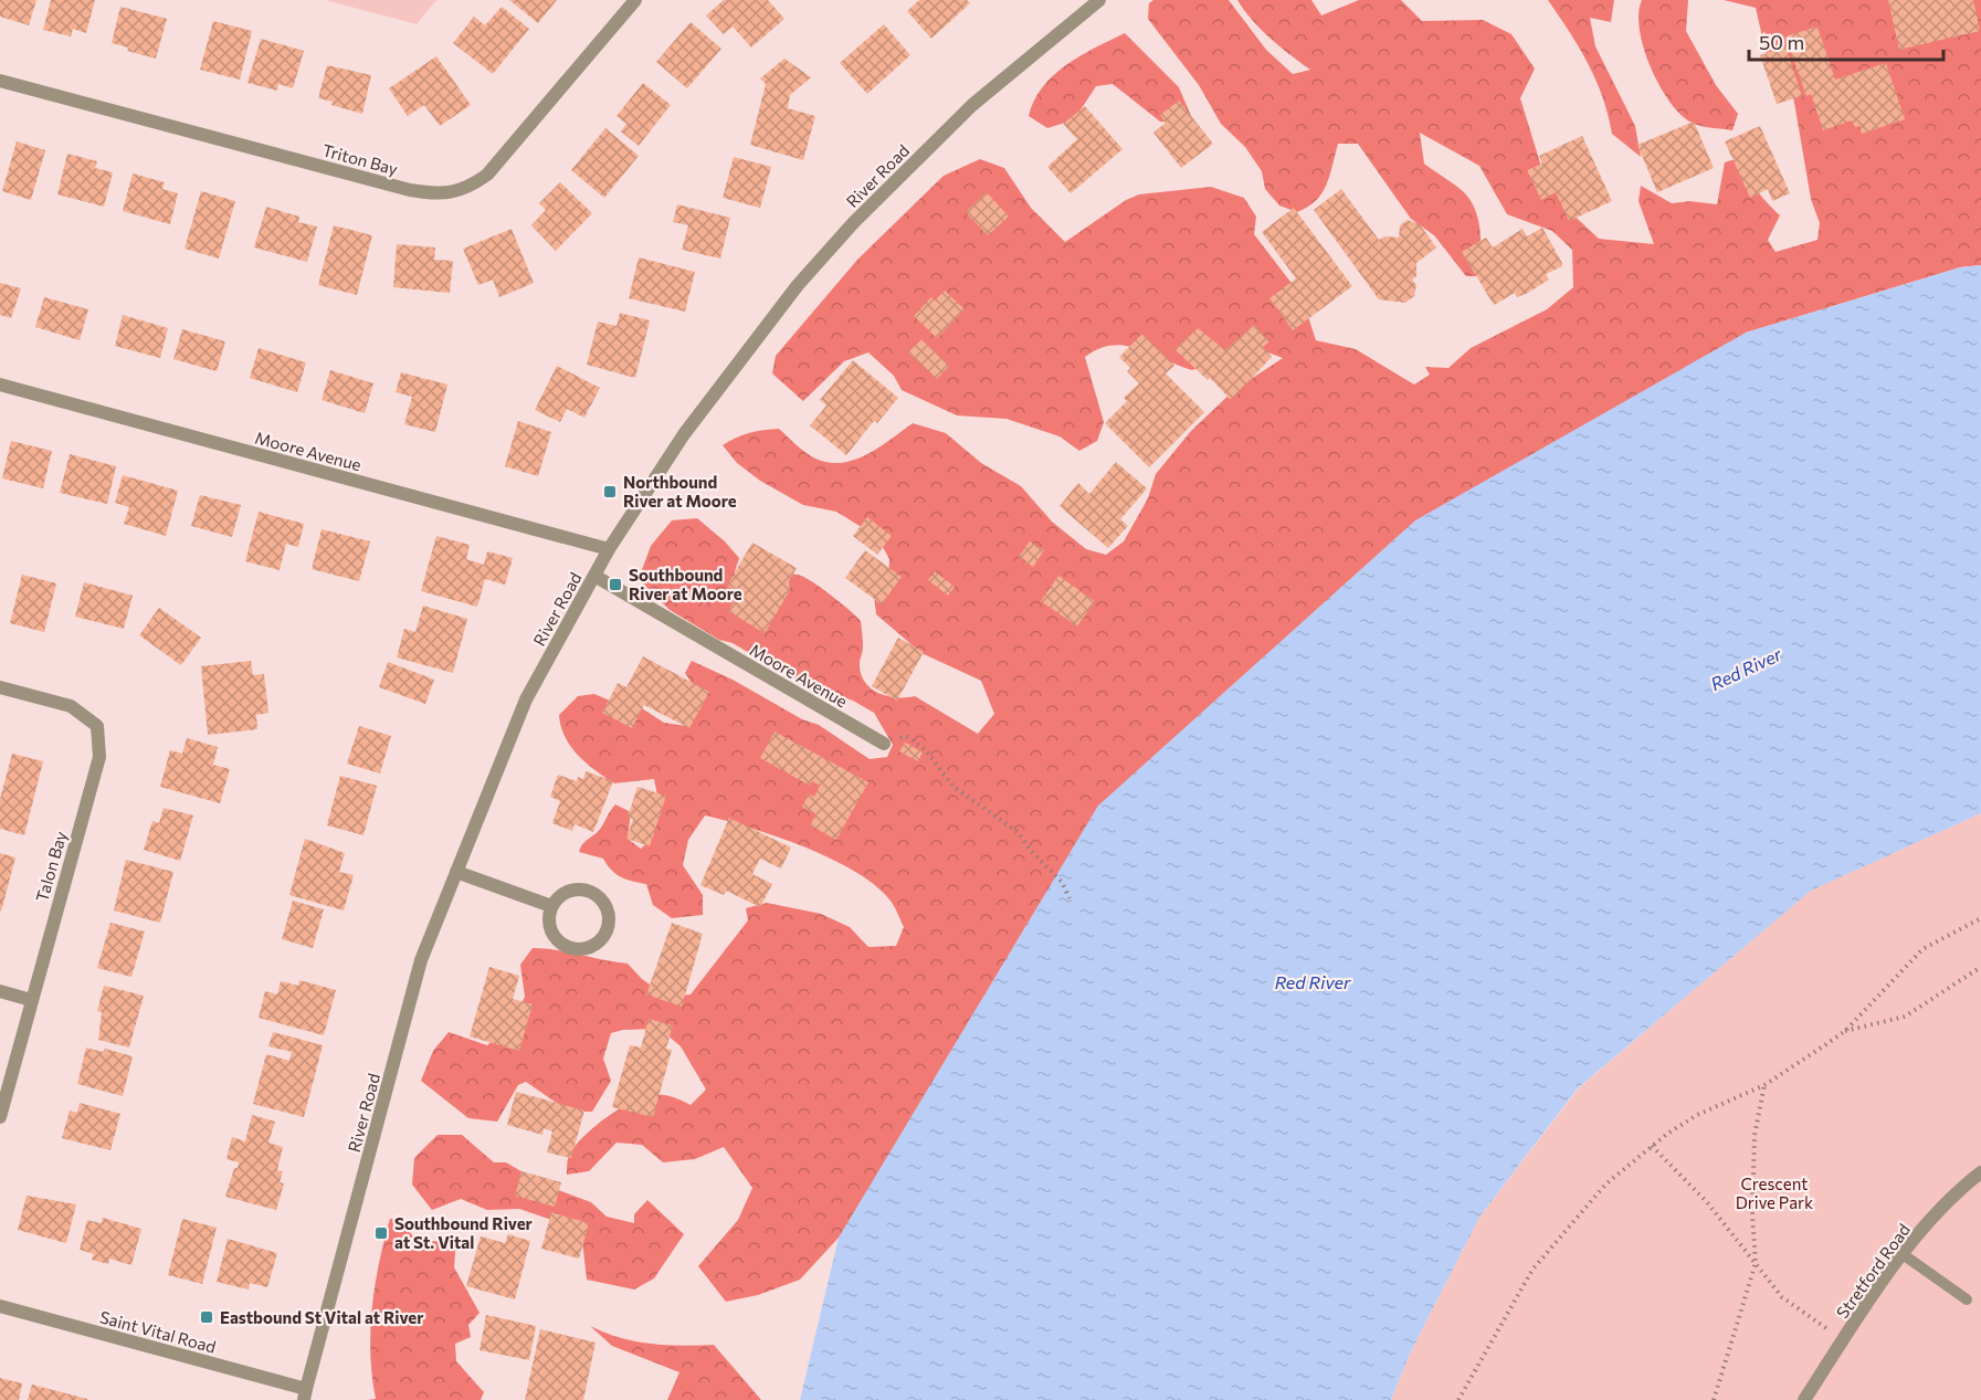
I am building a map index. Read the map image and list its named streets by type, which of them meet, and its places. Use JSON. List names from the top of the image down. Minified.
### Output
{"streets":{"street":["Triton Bay","River Road","Moore Avenue","Talon Bay","Stretford Road","Saint Vital Road"]},"crossings":[["River Road","Moore Avenue"],["River Road","Saint Vital Road"]],"water":["Red River"],"parks":["Crescent Drive Park"],"places":{"transit":["Northbound River at Moore","Southbound River at Moore","Southbound River at St. Vital","Eastbound St Vital at River"]},"scale_bar":"50 m"}
